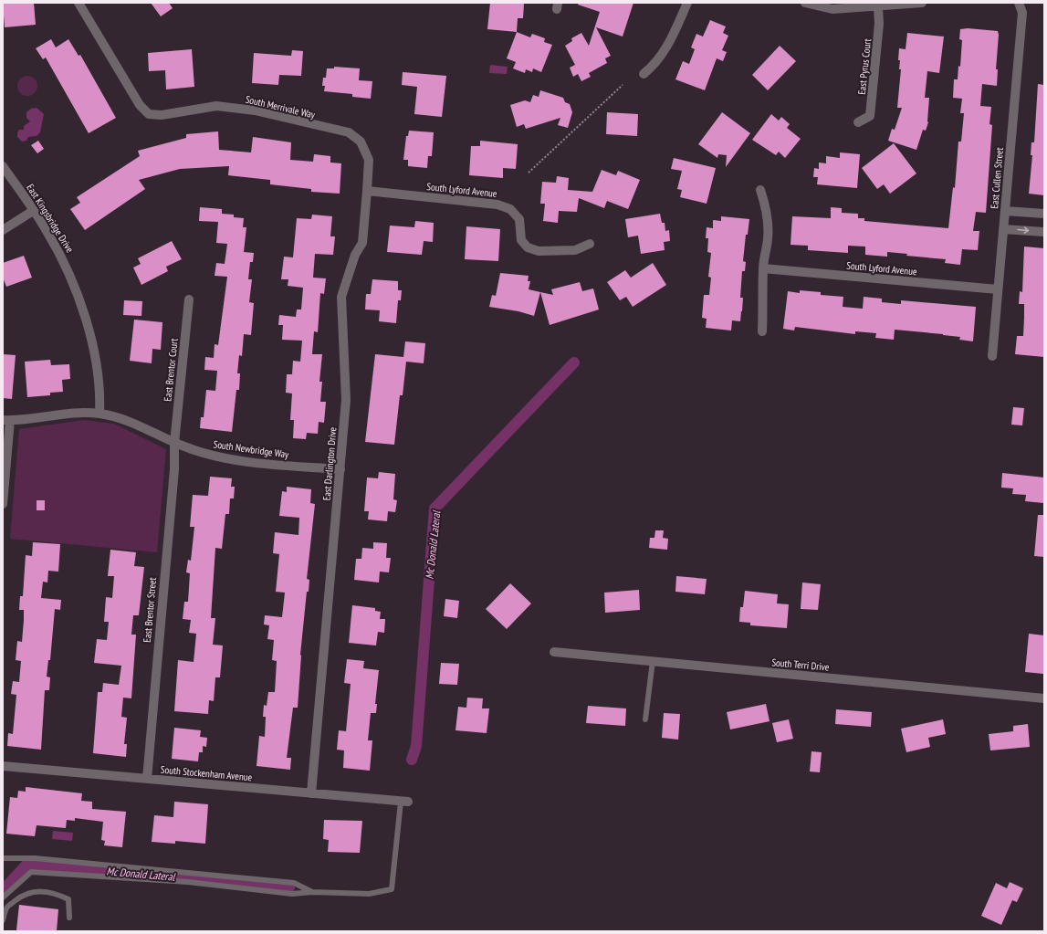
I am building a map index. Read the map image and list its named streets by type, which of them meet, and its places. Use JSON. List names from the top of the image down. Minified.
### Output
{"streets":{"street":["East Pyrus Court","South Merrivale Way","East Cullen Street","South Lyford Avenue","East Kingsbridge Drive","East Brentor Court","South Newbridge Way","East Darlington Drive","East Brentor Street","South Terri Drive","South Stockenham Avenue"]},"crossings":[["South Merrivale Way","East Darlington Drive"],["East Cullen Street","South Lyford Avenue"],["South Lyford Avenue","East Darlington Drive"],["East Kingsbridge Drive","South Newbridge Way"],["East Brentor Court","South Newbridge Way"],["East Brentor Court","East Brentor Street"],["South Newbridge Way","East Darlington Drive"],["South Newbridge Way","East Brentor Street"],["East Darlington Drive","South Stockenham Avenue"],["East Brentor Street","South Stockenham Avenue"]],"water":["Mc Donald Lateral"]}
